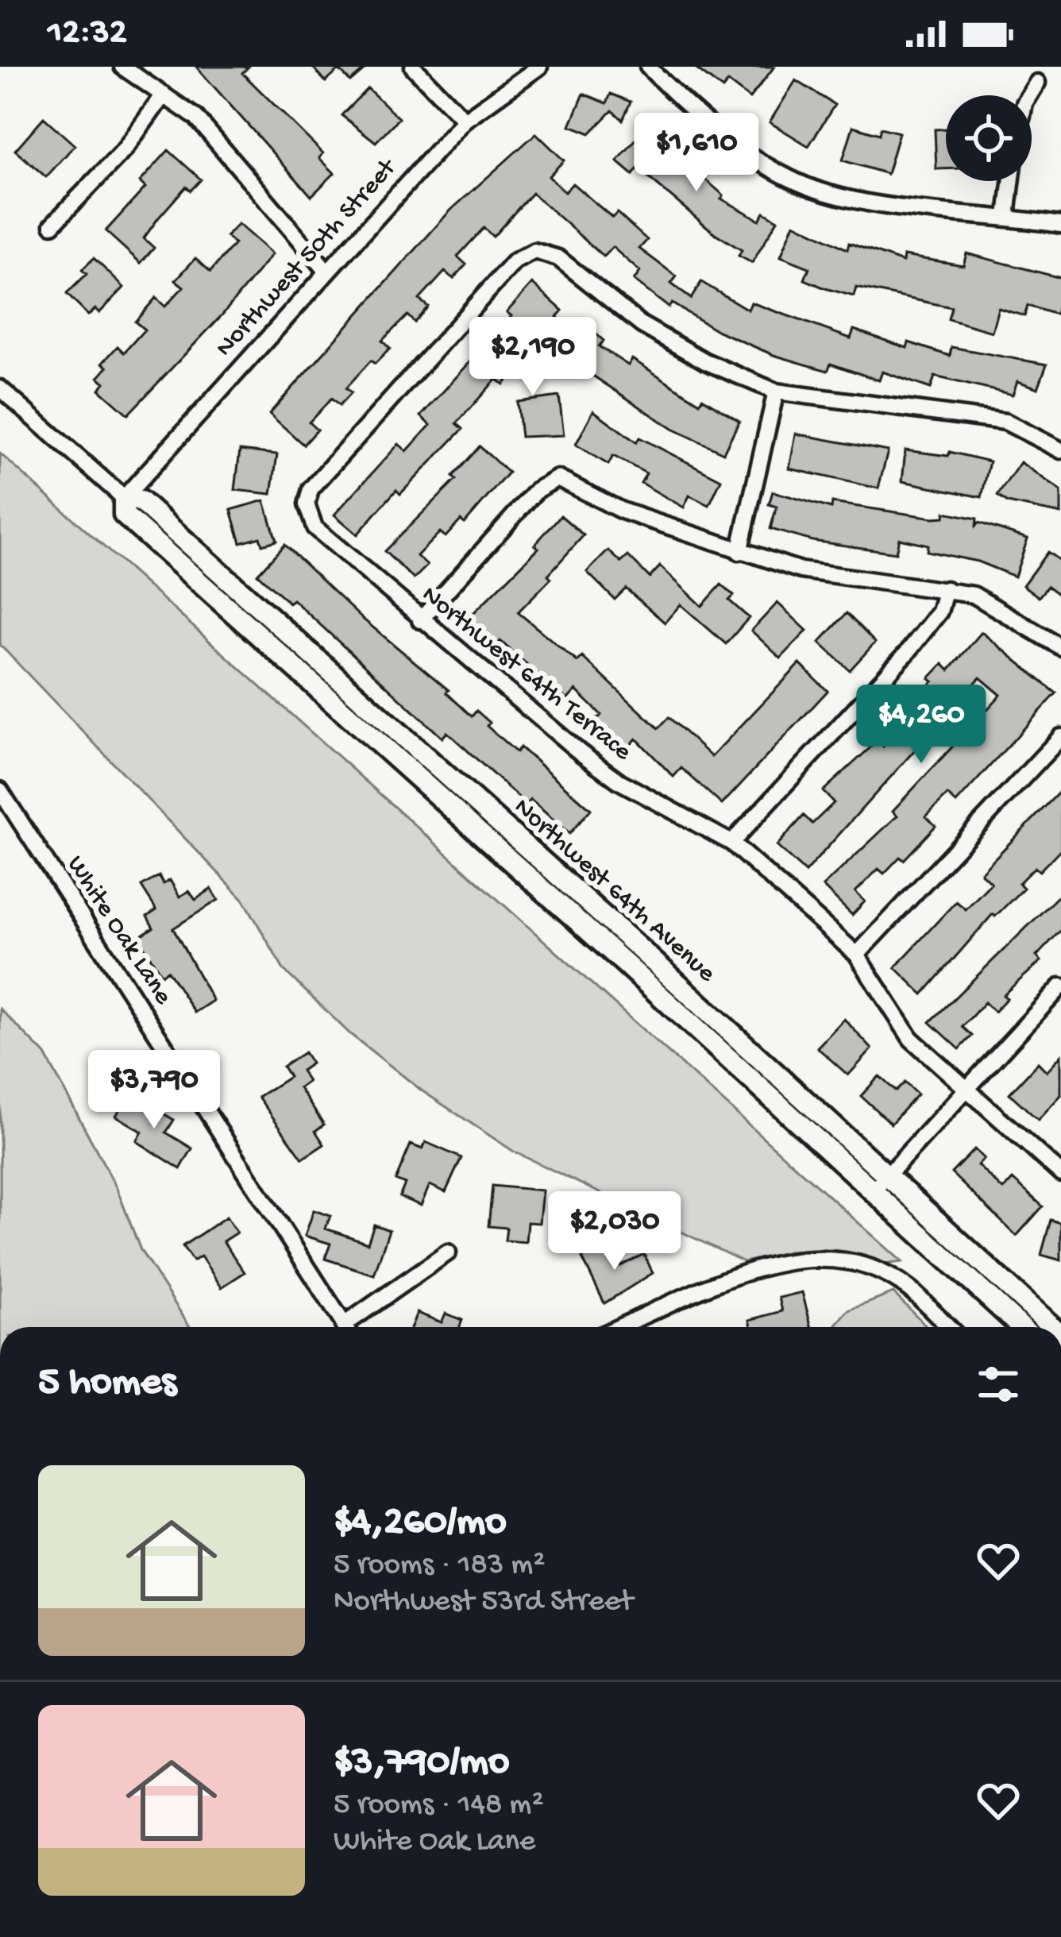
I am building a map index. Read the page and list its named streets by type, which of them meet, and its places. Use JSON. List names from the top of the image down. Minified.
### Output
{"streets":{"street":["Northwest 50th Street","Northwest 64th Terrace","Northwest 64th Avenue","White Oak Lane"]},"crossings":[["Northwest 50th Street","Northwest 64th Avenue"]],"page":{"status":"12:32","price":["$1,610","$2,190","$4,260","$3,790","$2,030"],"heading":"5 homes","list":[{"name":"$4,260/mo","note":"5 rooms · 183 m² · Northwest 53rd Street"},{"name":"$3,790/mo","note":"5 rooms · 148 m² · White Oak Lane"}]}}
